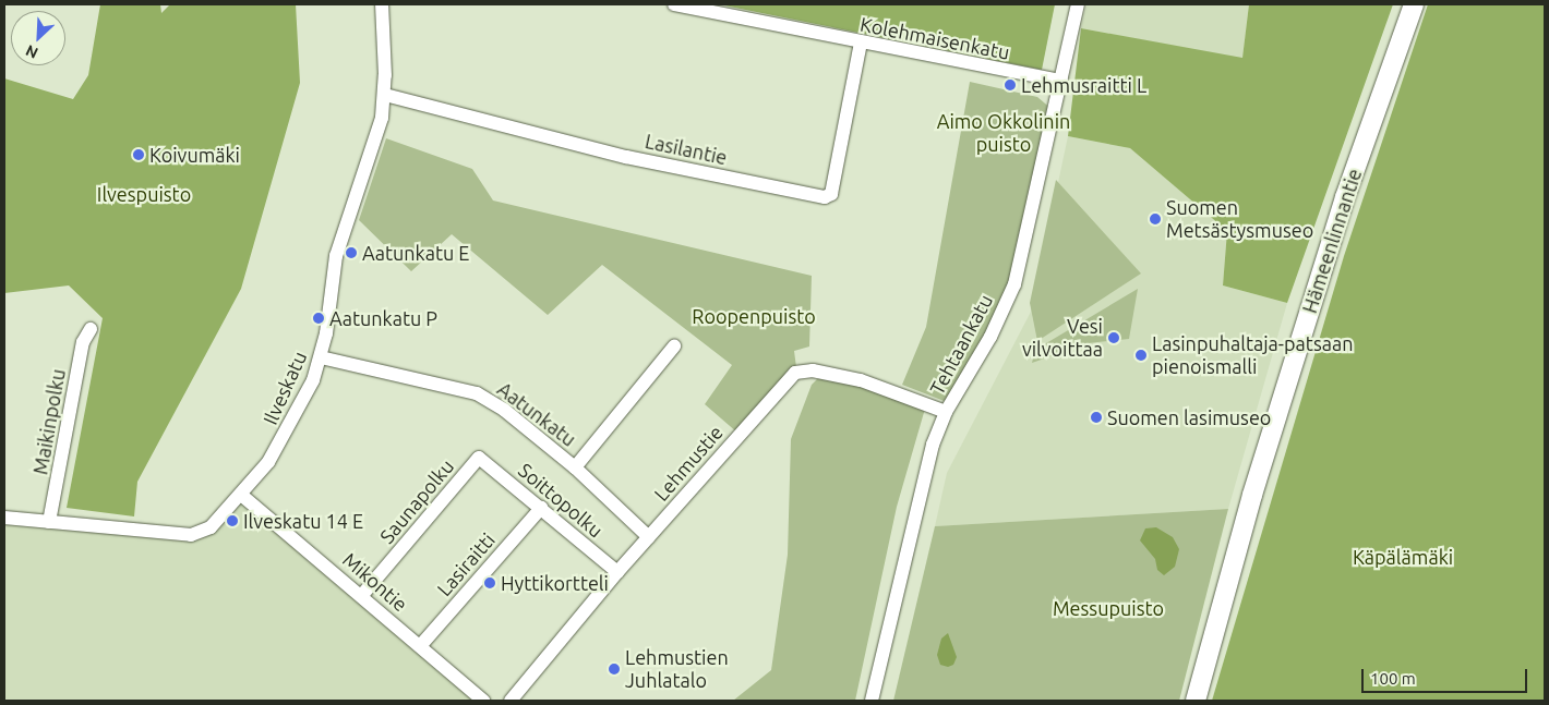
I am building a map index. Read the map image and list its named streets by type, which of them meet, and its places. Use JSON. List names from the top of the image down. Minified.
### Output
{"streets":{"main road":["Hämeenlinnantie"],"street":["Kolehmaisenkatu","Lasilantie","Tehtaankatu","Ilveskatu","Aatunkatu","Maikinpolku","Lehmustie","Soittopolku","Saunapolku","Lasiraitti","Mikontie"]},"crossings":[["Kolehmaisenkatu","Lasilantie"],["Kolehmaisenkatu","Tehtaankatu"],["Lasilantie","Ilveskatu"],["Tehtaankatu","Lehmustie"],["Ilveskatu","Aatunkatu"],["Ilveskatu","Maikinpolku"],["Ilveskatu","Mikontie"],["Lehmustie","Soittopolku"],["Soittopolku","Saunapolku"],["Soittopolku","Lasiraitti"],["Saunapolku","Mikontie"],["Lasiraitti","Mikontie"]],"parks":["Aimo Okkolinin puisto","Ilvespuisto","Roopenpuisto","Käpälämäki","Messupuisto"],"places":["Lehmusraitti L","Koivumäki","Suomen Metsästysmuseo","Aatunkatu E","Aatunkatu P","Vesi vilvoittaa","Lasinpuhaltaja-patsaan pienoismalli","Suomen lasimuseo","Ilveskatu 14 E","Hyttikortteli","Lehmustien Juhlatalo"],"scale_bar":"100 m","north":"bottom left"}
